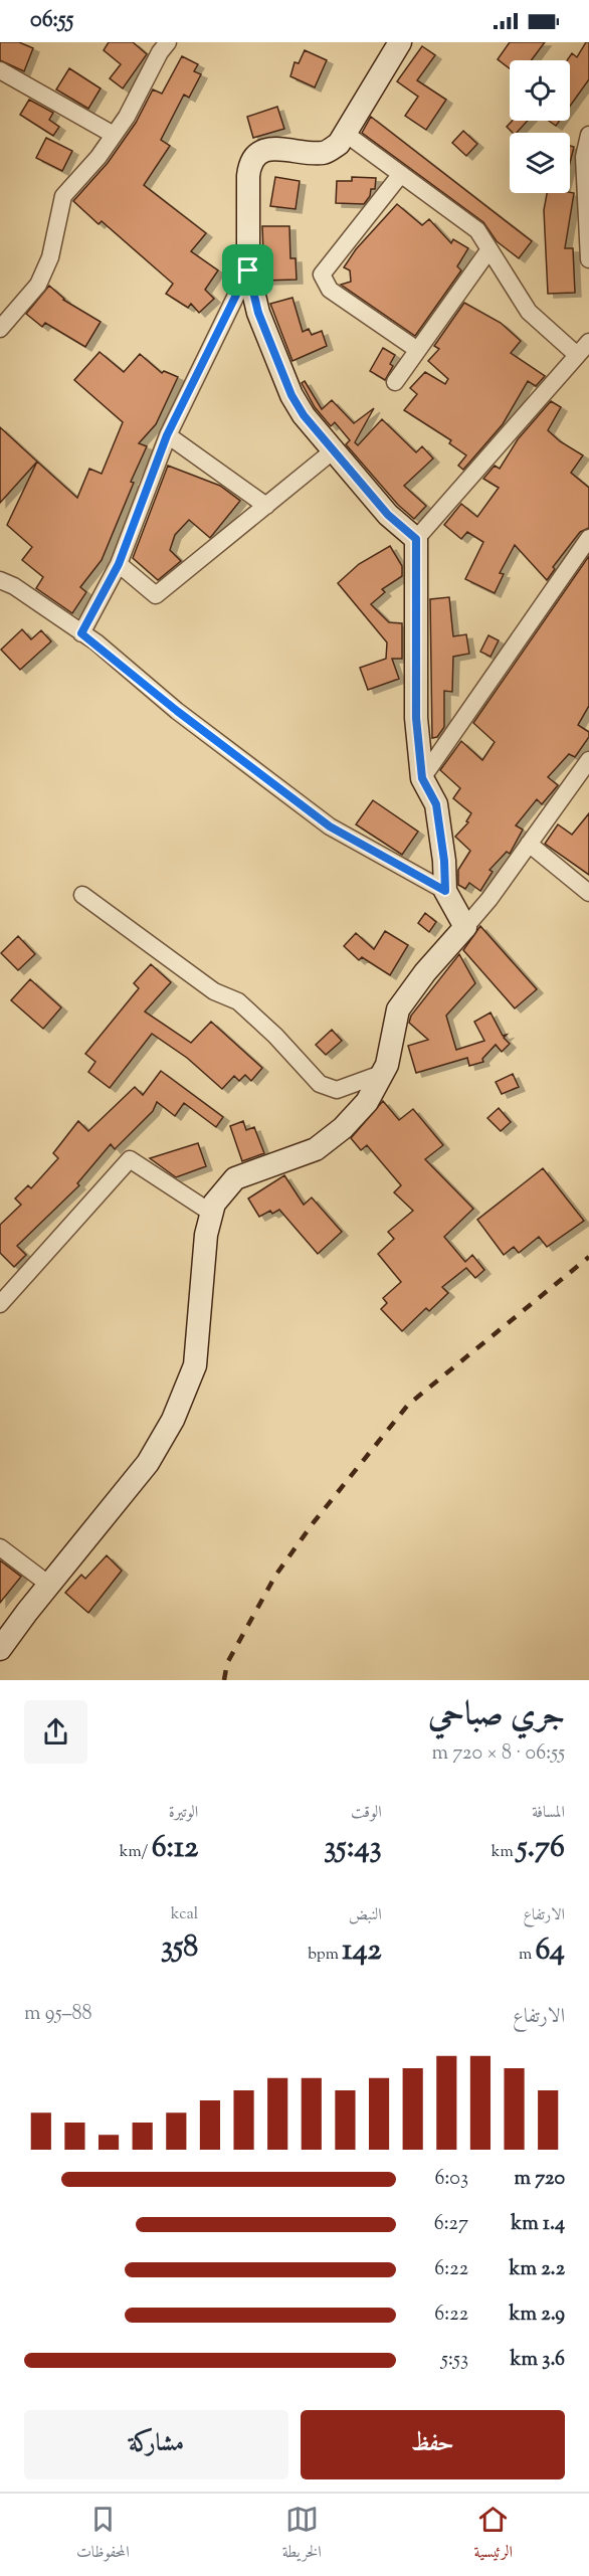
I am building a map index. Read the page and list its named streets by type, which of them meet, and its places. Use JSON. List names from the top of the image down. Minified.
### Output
{"page":{"status":"06:55","heading":["جري صباحي","06:55 · 8 × 720 m"],"stats":[["المسافة","5.76 km"],["الوقت","35:43"],["الوتيرة","6:12 /km"],["الارتفاع","64 m"],["النبض","142 bpm"],["kcal","358"]],"chart":["الارتفاع","88–95 m"],"list":[{"name":"720 m","note":"6:03"},{"name":"1.4 km","note":"6:27"},{"name":"2.2 km","note":"6:22"},{"name":"2.9 km","note":"6:22"},{"name":"3.6 km","note":"5:53"}],"buttons":["حفظ","مشاركة"],"tabs":["الرئيسية","الخريطة","المحفوظات"]}}
